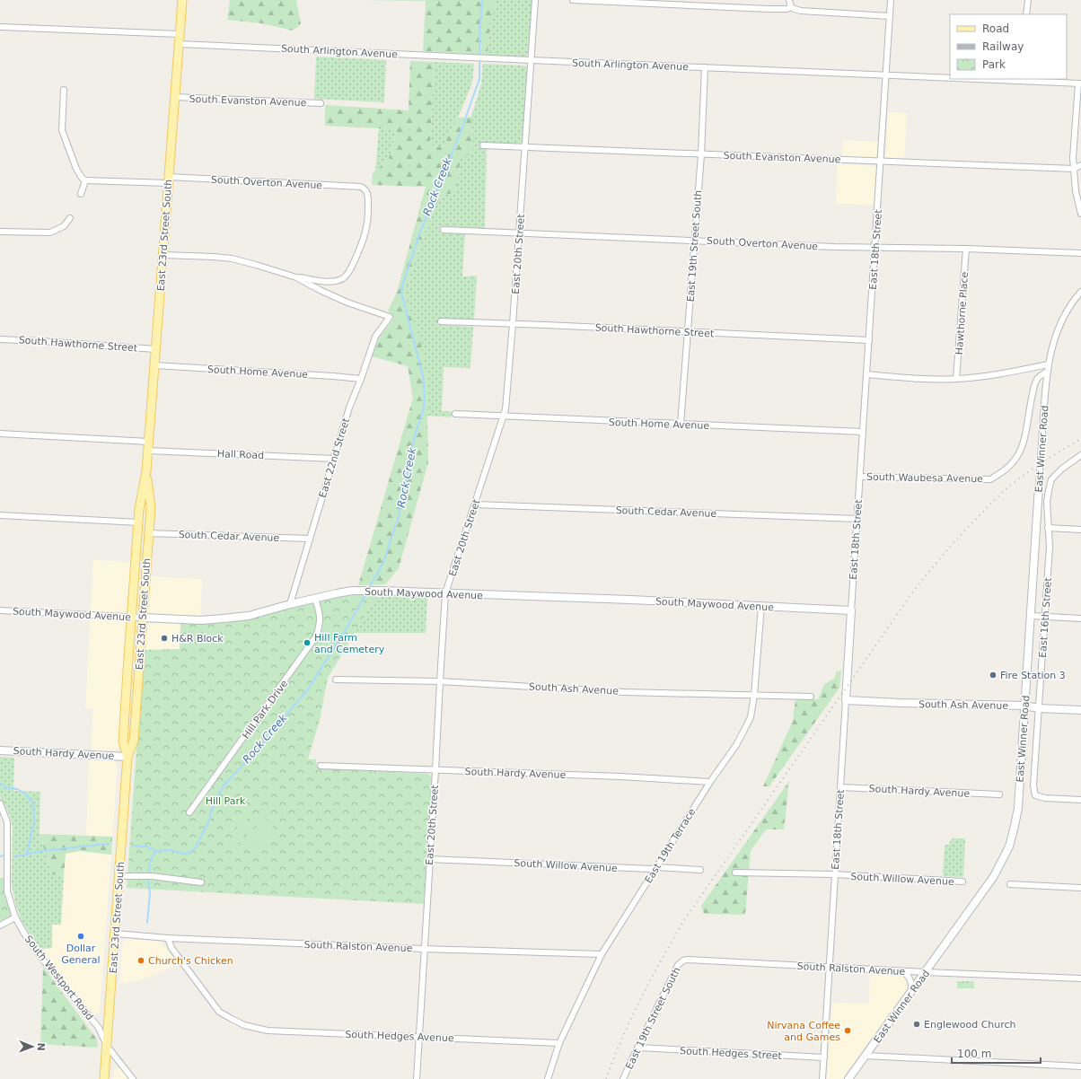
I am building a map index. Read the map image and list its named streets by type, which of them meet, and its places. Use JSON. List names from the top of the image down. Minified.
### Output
{"streets":{"main road":["East 23rd Street South"],"street":["South Arlington Avenue","South Evanston Avenue","South Overton Avenue","East 19th Street South","East 18th Street","East 20th Street","Hawthorne Place","South Hawthorne Street","South Home Avenue","East Winner Road","Hall Road","East 22nd Street","South Waubesa Avenue","South Cedar Avenue","South Maywood Avenue","East 16th Street","South Ash Avenue","Hill Park Drive","South Hardy Avenue","East 19th Terrace","South Willow Avenue","South Ralston Avenue","South Westport Road","South Hedges Avenue","South Hedges Street"]},"crossings":[["South Arlington Avenue","East 23rd Street South"],["South Arlington Avenue","East 19th Street South"],["South Arlington Avenue","East 18th Street"],["South Arlington Avenue","East 20th Street"],["South Evanston Avenue","East 23rd Street South"],["South Evanston Avenue","East 19th Street South"],["South Evanston Avenue","East 18th Street"],["South Evanston Avenue","East 20th Street"],["South Overton Avenue","East 23rd Street South"],["South Overton Avenue","East 19th Street South"],["South Overton Avenue","East 18th Street"],["South Overton Avenue","East 20th Street"],["South Overton Avenue","Hawthorne Place"],["South Overton Avenue","East 22nd Street"],["East 23rd Street South","South Hawthorne Street"],["East 23rd Street South","South Home Avenue"],["East 23rd Street South","Hall Road"],["East 23rd Street South","South Cedar Avenue"],["East 23rd Street South","South Maywood Avenue"],["East 23rd Street South","South Hardy Avenue"],["East 23rd Street South","South Ralston Avenue"],["East 23rd Street South","South Westport Road"],["East 19th Street South","South Hawthorne Street"],["East 19th Street South","South Home Avenue"],["East 19th Street South","South Ralston Avenue"],["East 19th Street South","South Hedges Street"],["East 18th Street","South Hawthorne Street"],["East 18th Street","South Home Avenue"],["East 18th Street","South Waubesa Avenue"],["East 18th Street","South Cedar Avenue"],["East 18th Street","South Maywood Avenue"],["East 18th Street","South Ash Avenue"],["East 18th Street","South Hardy Avenue"],["East 18th Street","South Willow Avenue"],["East 18th Street","South Ralston Avenue"],["East 18th Street","South Hedges Street"],["East 20th Street","South Hawthorne Street"],["East 20th Street","South Home Avenue"],["East 20th Street","South Cedar Avenue"],["East 20th Street","South Maywood Avenue"],["East 20th Street","South Ash Avenue"],["East 20th Street","South Hardy Avenue"],["East 20th Street","South Willow Avenue"],["East 20th Street","South Ralston Avenue"],["East 20th Street","South Hedges Avenue"],["South Home Avenue","East 22nd Street"],["East Winner Road","South Waubesa Avenue"],["East Winner Road","South Ash Avenue"],["East Winner Road","South Ralston Avenue"],["Hall Road","East 22nd Street"],["East 22nd Street","South Cedar Avenue"],["East 22nd Street","South Maywood Avenue"],["South Maywood Avenue","Hill Park Drive"],["South Maywood Avenue","East 19th Terrace"],["East 16th Street","South Ash Avenue"],["South Ash Avenue","East 19th Terrace"],["South Hardy Avenue","East 19th Terrace"],["East 19th Terrace","South Willow Avenue"],["East 19th Terrace","South Ralston Avenue"],["East 19th Terrace","South Hedges Avenue"],["South Ralston Avenue","South Hedges Avenue"]],"water":["Rock Creek"],"parks":["Hill Park"],"places":["H&R Block","Hill Farm and Cemetery","Fire Station 3","Dollar General","Church's Chicken","Englewood Church","Nirvana Coffee and Games"],"legend":["Road","Railway","Park"],"scale_bar":"100 m","north":"right"}
